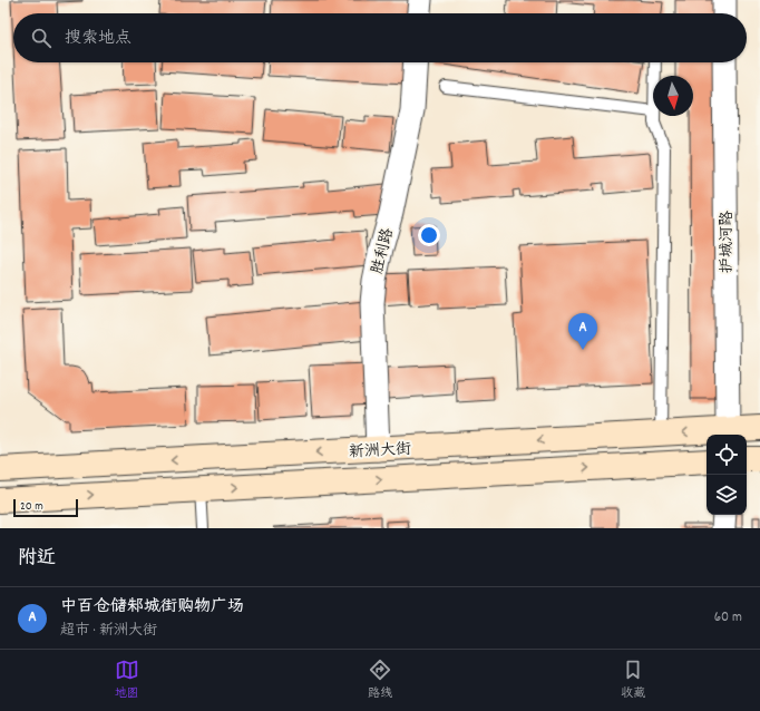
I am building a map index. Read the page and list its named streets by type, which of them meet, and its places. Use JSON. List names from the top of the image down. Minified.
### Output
{"streets":{"main road":["新洲大街"],"street":["护城河路","胜利路"]},"crossings":[["护城河路","新洲大街"],["胜利路","新洲大街"]],"scale_bar":"20 m","north":"bottom","page":{"search":"搜索地点","pins":"A","scale":"20 m","heading":"附近","list":[{"mark":"A","name":"中百仓储邾城街购物广场","note":"超市 · 新洲大街","value":"60 m"}],"nav":["地图","路线","收藏"]}}
